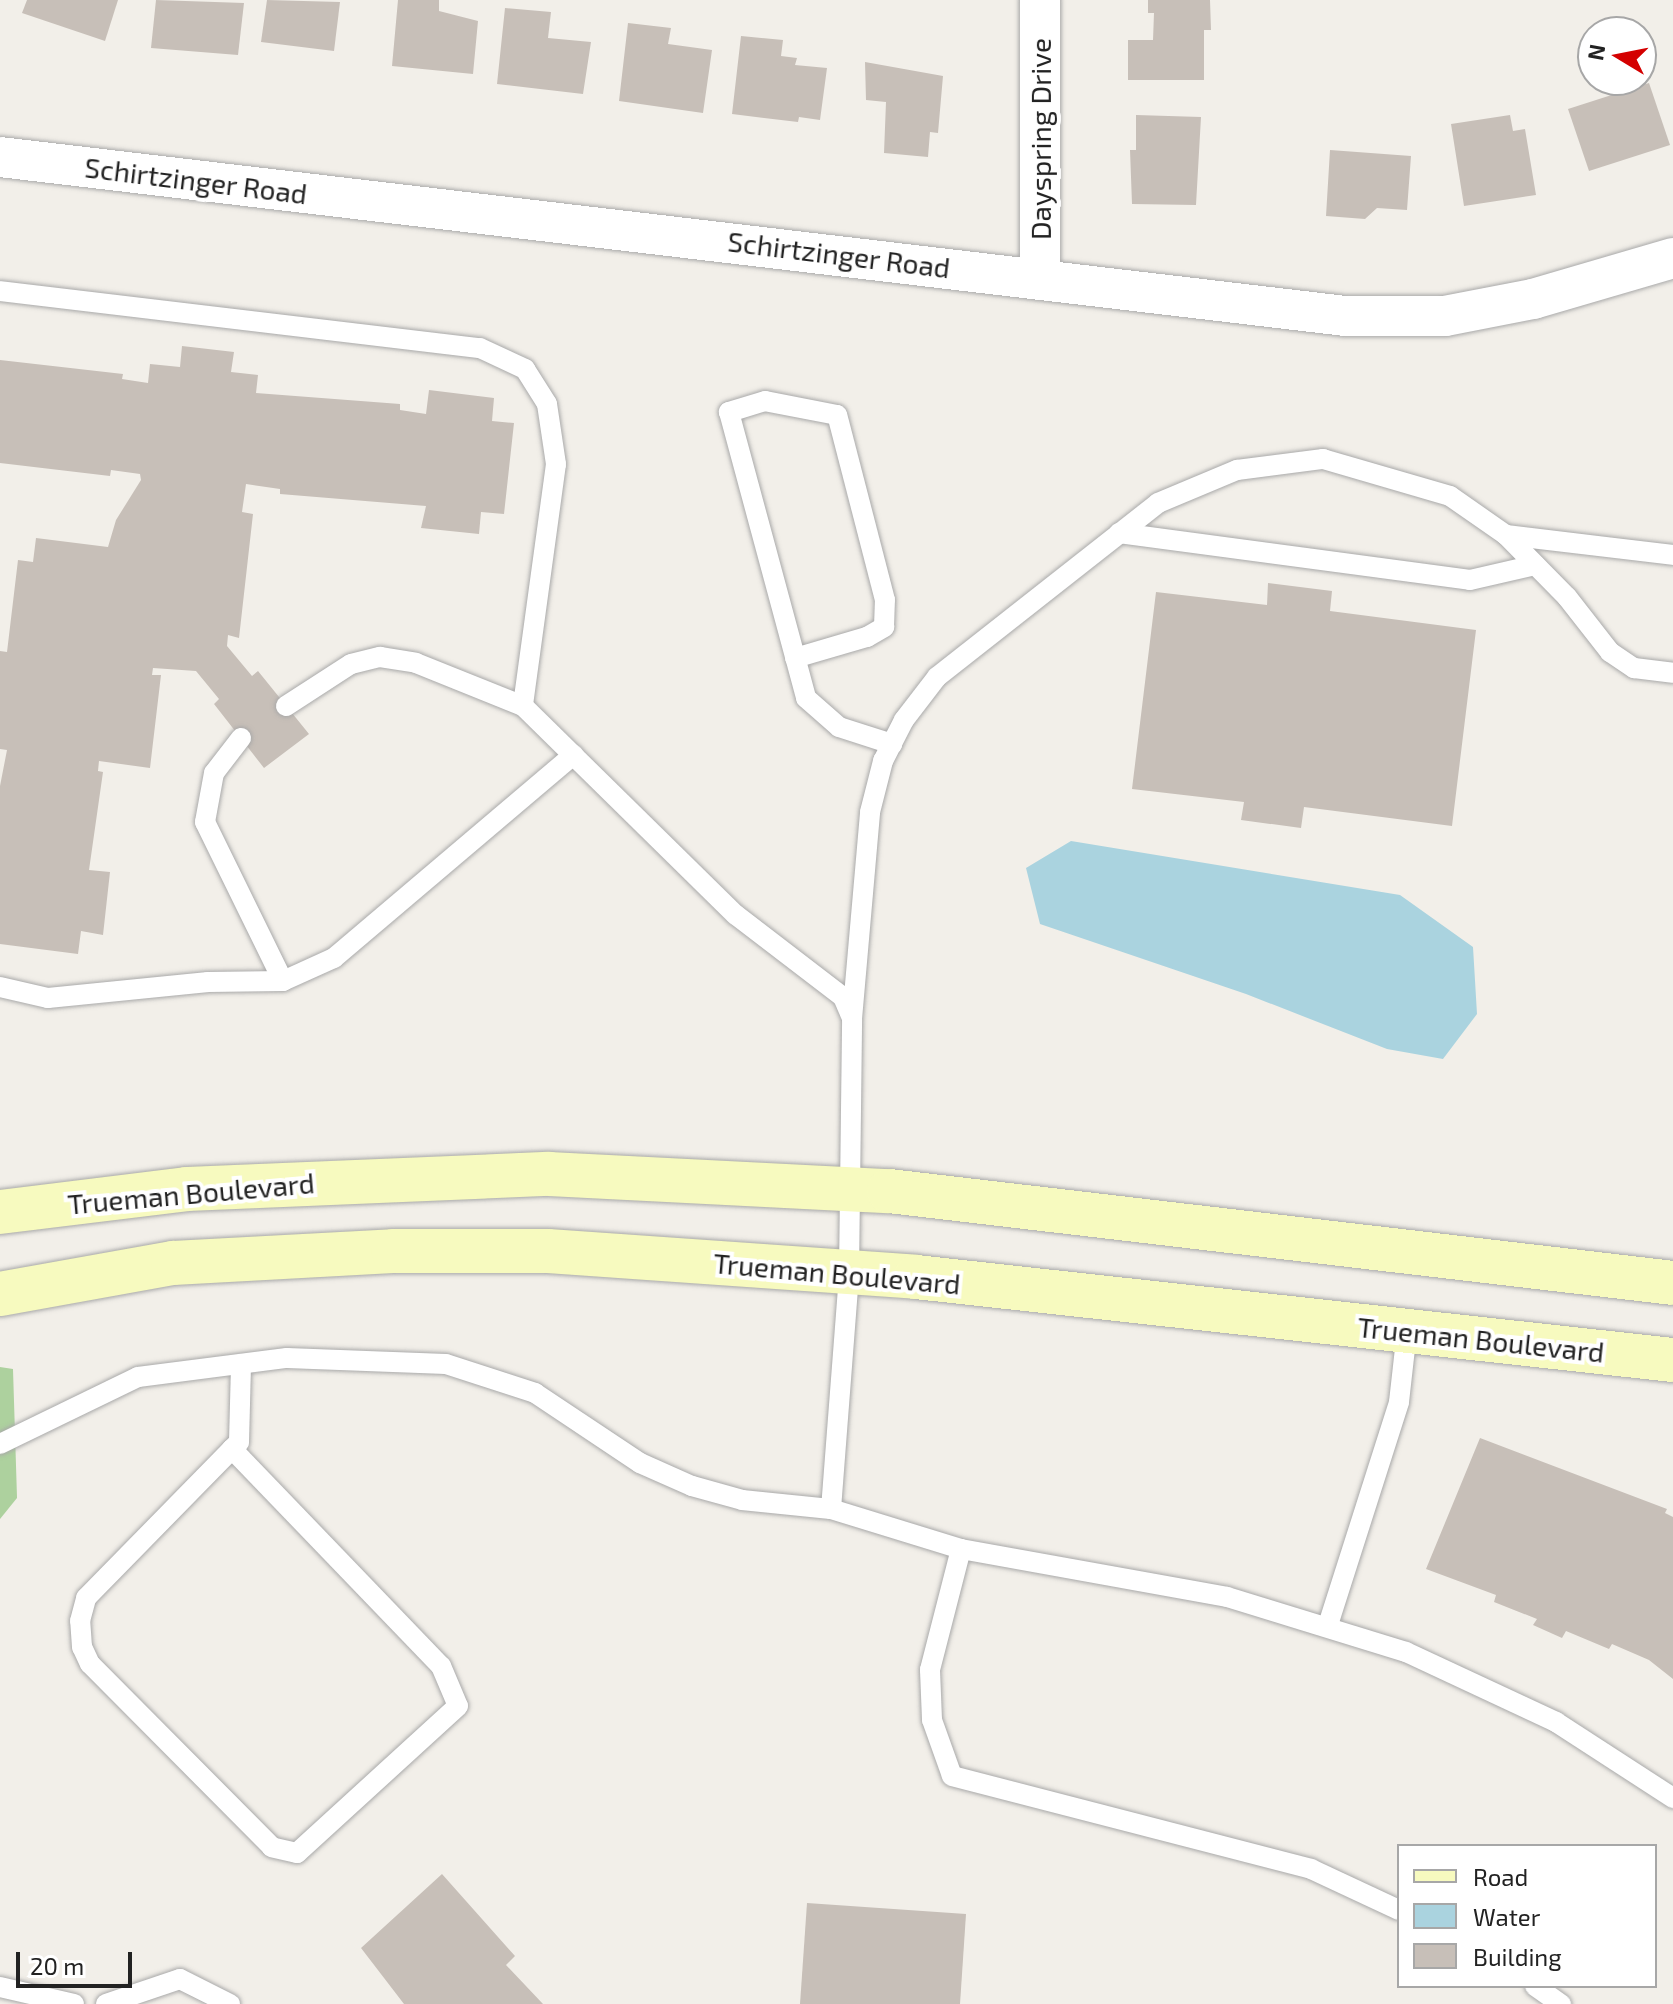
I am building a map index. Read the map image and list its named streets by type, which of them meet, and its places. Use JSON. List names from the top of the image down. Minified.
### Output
{"streets":{"main road":["Trueman Boulevard"],"street":["Dayspring Drive","Schirtzinger Road"]},"crossings":[["Dayspring Drive","Schirtzinger Road"]],"legend":["Road","Water","Building"],"scale_bar":"20 m","north":"left"}
